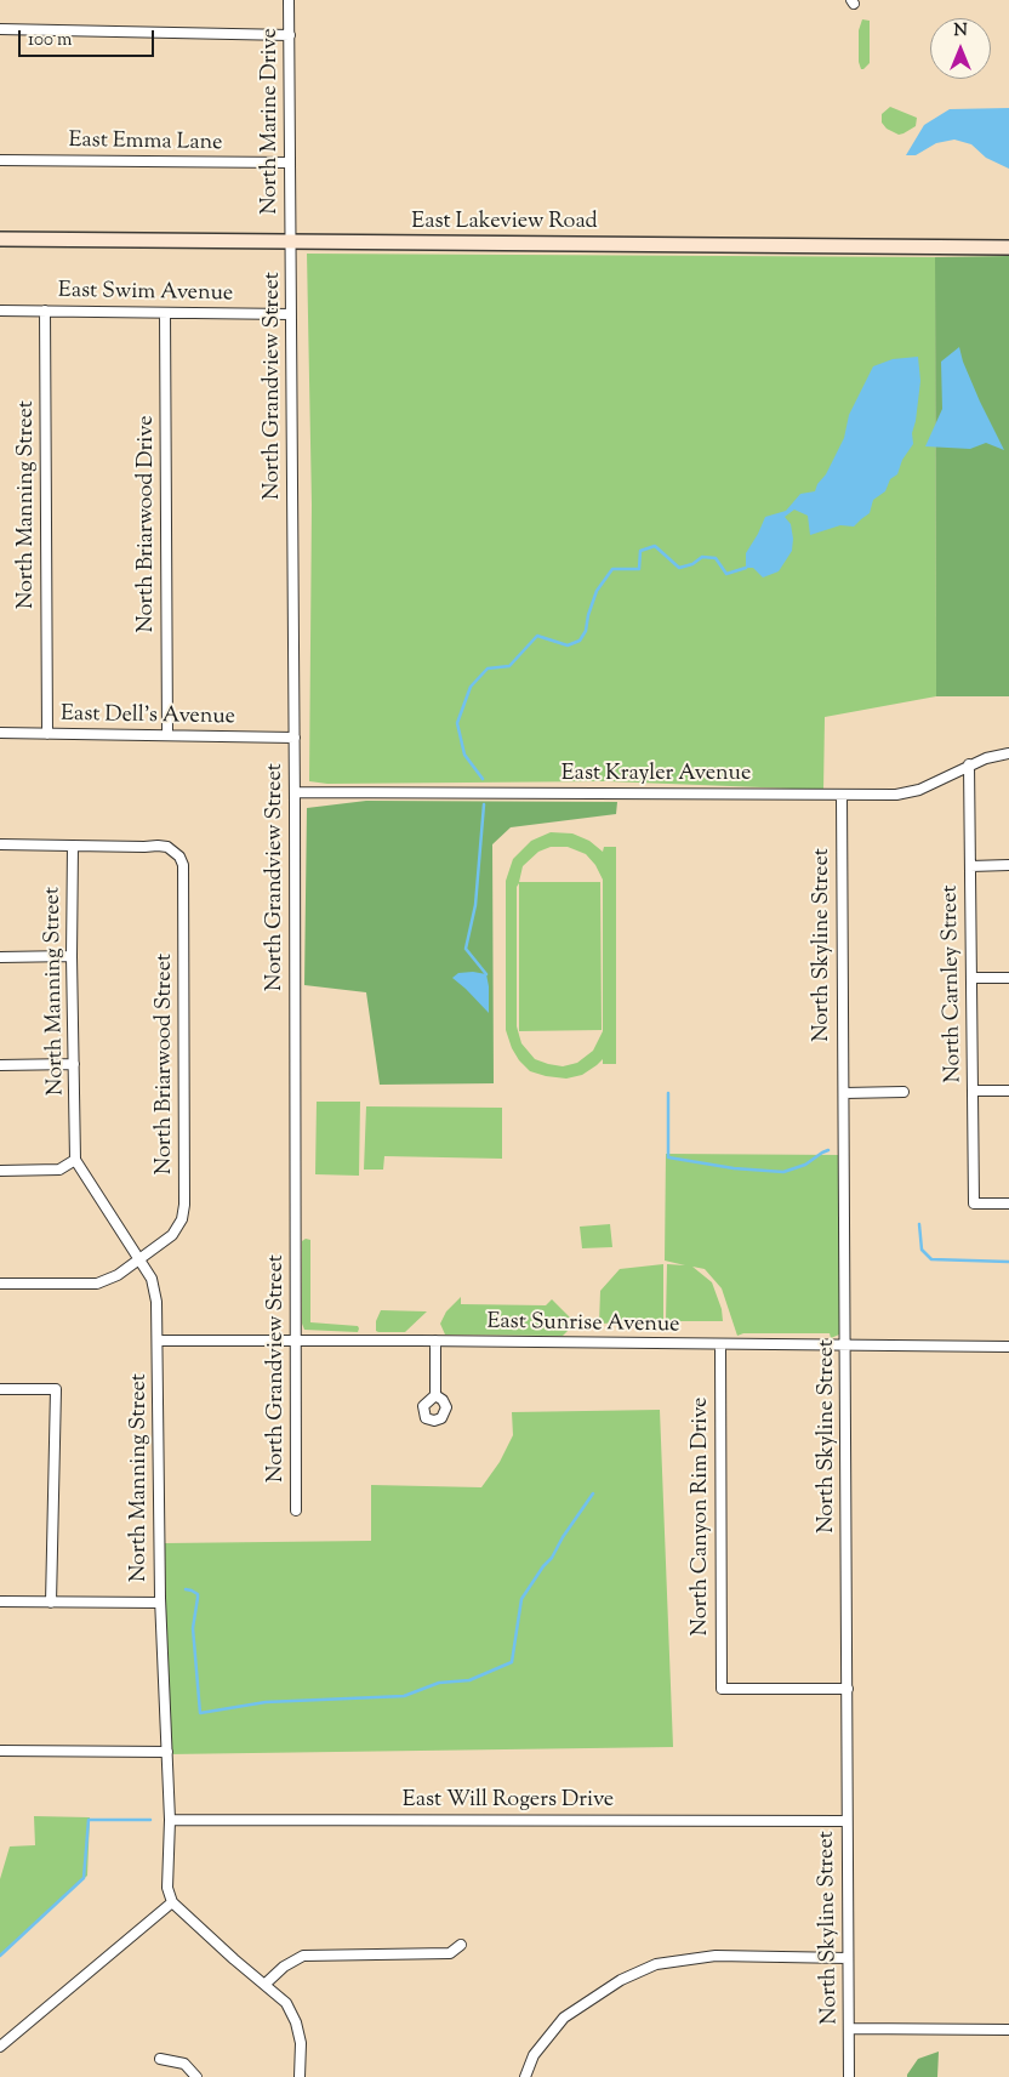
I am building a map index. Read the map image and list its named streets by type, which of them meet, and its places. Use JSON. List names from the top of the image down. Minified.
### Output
{"streets":{"street":["North Marine Drive","East Emma Lane","East Lakeview Road","East Swim Avenue","North Grandview Street","North Manning Street","North Briarwood Drive","East Dell's Avenue","East Krayler Avenue","North Skyline Street","North Carnley Street","North Briarwood Street","East Sunrise Avenue","North Canyon Rim Drive","East Will Rogers Drive"]},"crossings":[["North Marine Drive","East Emma Lane"],["North Marine Drive","East Lakeview Road"],["North Marine Drive","North Grandview Street"],["East Lakeview Road","North Grandview Street"],["East Swim Avenue","North Grandview Street"],["East Swim Avenue","North Manning Street"],["East Swim Avenue","North Briarwood Drive"],["North Grandview Street","East Dell's Avenue"],["North Grandview Street","East Krayler Avenue"],["North Grandview Street","East Sunrise Avenue"],["North Manning Street","East Dell's Avenue"],["North Manning Street","North Briarwood Street"],["North Manning Street","East Sunrise Avenue"],["North Manning Street","East Will Rogers Drive"],["North Briarwood Drive","East Dell's Avenue"],["East Krayler Avenue","North Skyline Street"],["East Krayler Avenue","North Carnley Street"],["North Skyline Street","East Sunrise Avenue"],["North Skyline Street","North Canyon Rim Drive"],["North Skyline Street","East Will Rogers Drive"],["East Sunrise Avenue","North Canyon Rim Drive"]],"scale_bar":"100 m","north":"top"}
